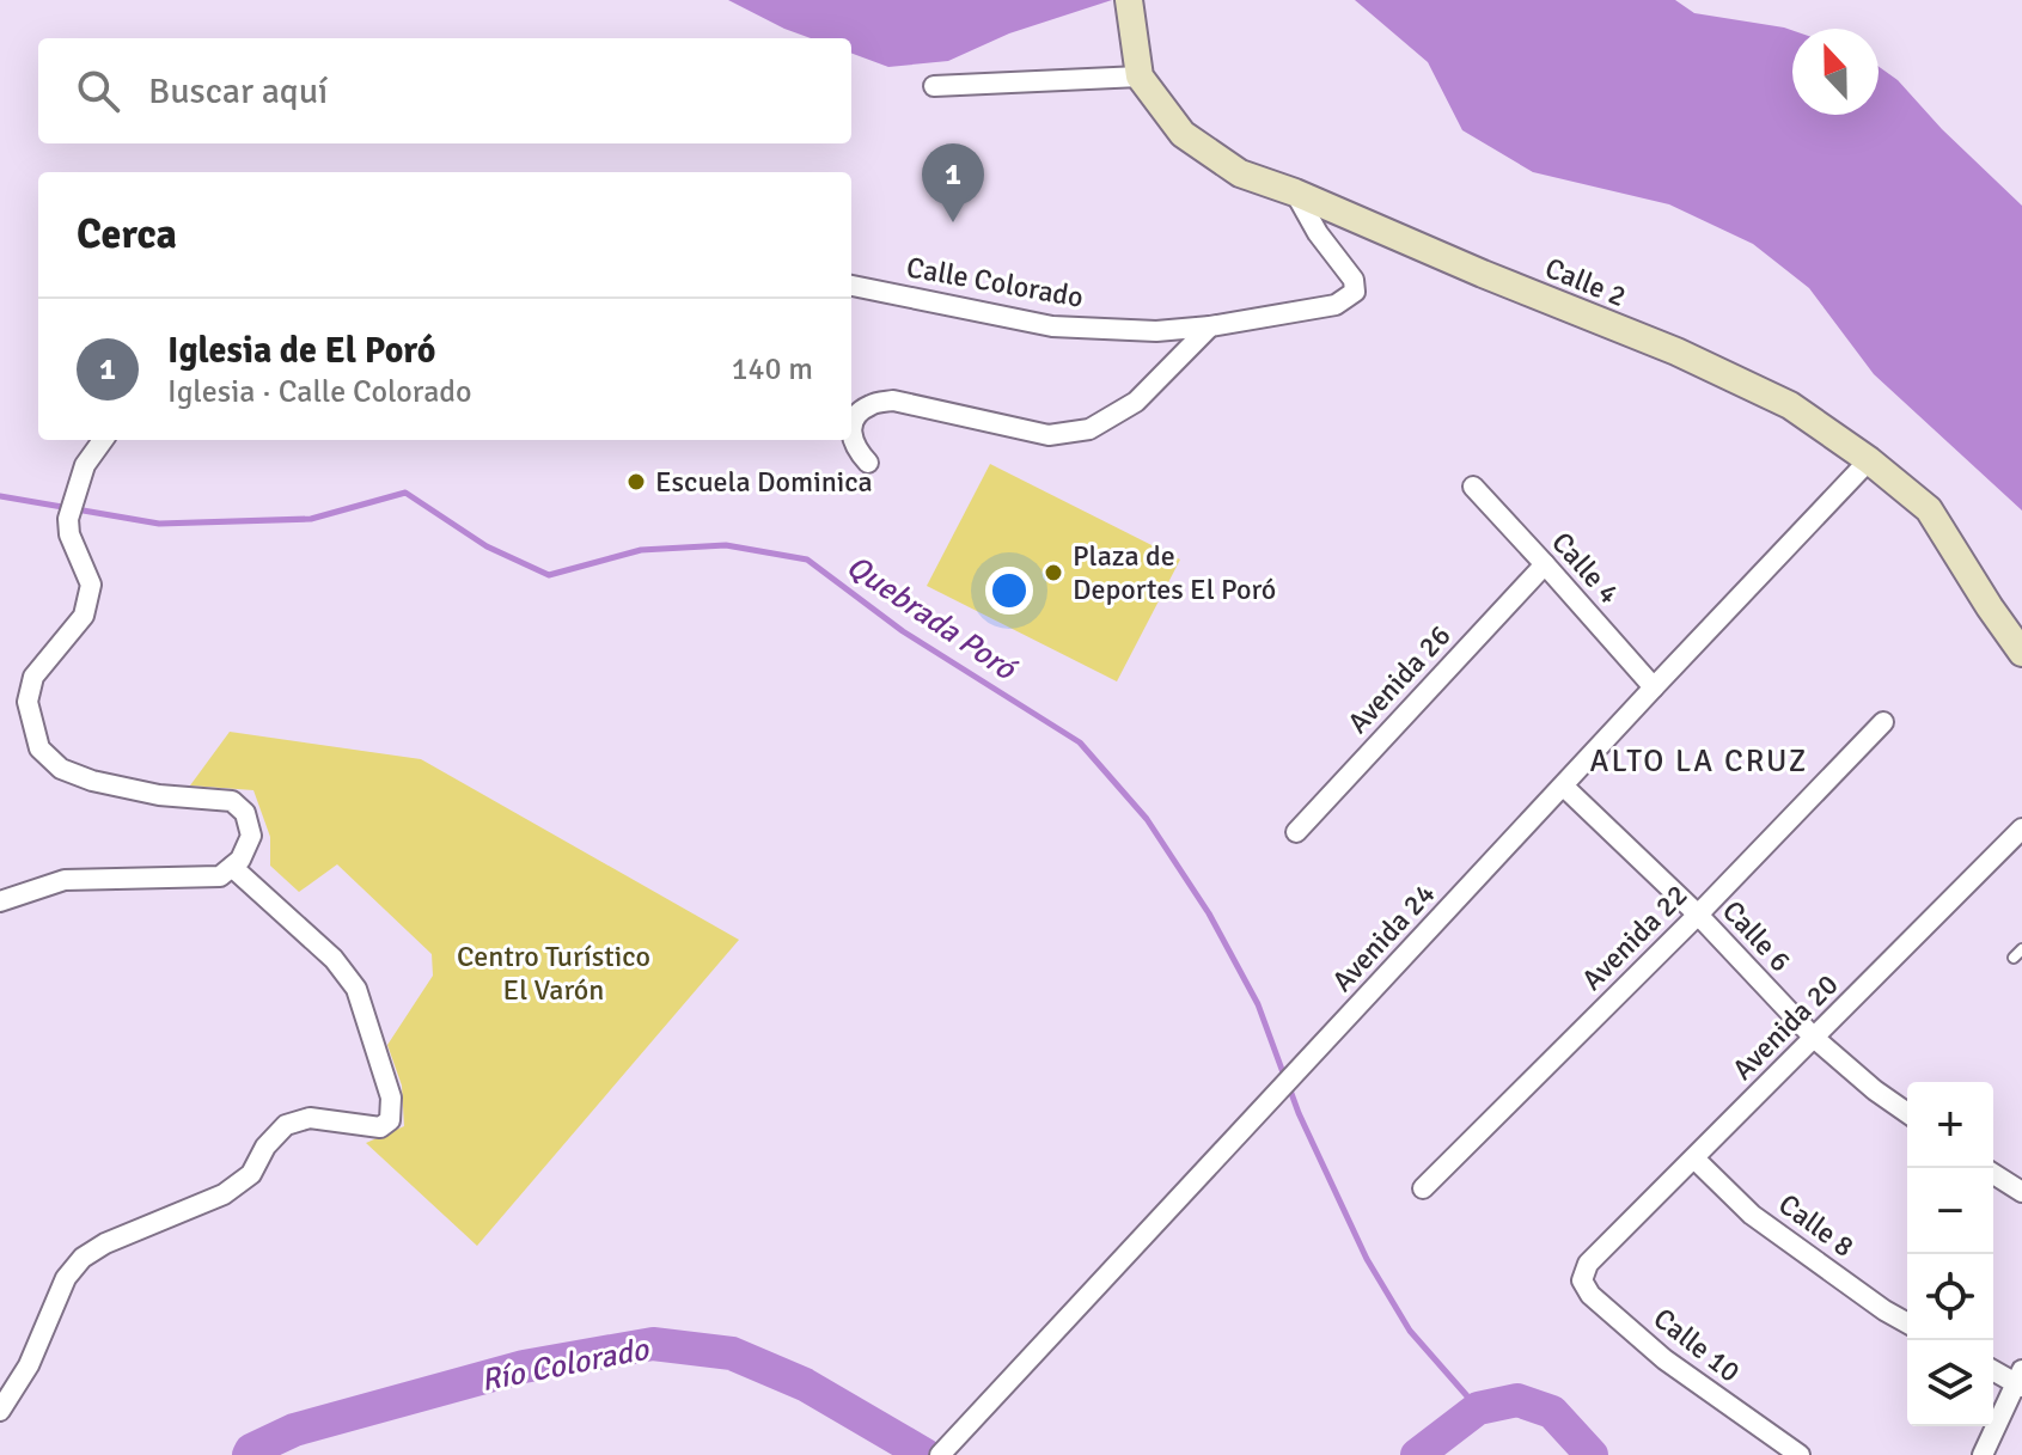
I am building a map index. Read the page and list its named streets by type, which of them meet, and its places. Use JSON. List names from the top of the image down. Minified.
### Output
{"streets":{"main road":["Calle 2"],"street":["Calle Colorado","Calle 4","Avenida 26","Calle 6","Avenida 24","Avenida 22","Avenida 20","Calle 8","Calle 10"]},"crossings":[["Calle Colorado","Calle 2"],["Calle 2","Avenida 24"],["Calle 4","Avenida 26"],["Calle 4","Avenida 24"],["Calle 6","Avenida 24"],["Calle 6","Avenida 22"],["Calle 6","Avenida 20"],["Avenida 20","Calle 8"],["Avenida 20","Calle 10"]],"districts":["ALTO LA CRUZ"],"water":["Quebrada Poró","Río Colorado"],"parks":["Centro Turístico El Varón"],"places":["Escuela Dominica","Plaza de Deportes El Poró"],"north":"top","page":{"search":"Buscar aquí","pins":"1","heading":"Cerca","list":[{"mark":"1","name":"Iglesia de El Poró","note":"Iglesia · Calle Colorado","value":"140 m"}],"map_buttons":["+","−"]}}
